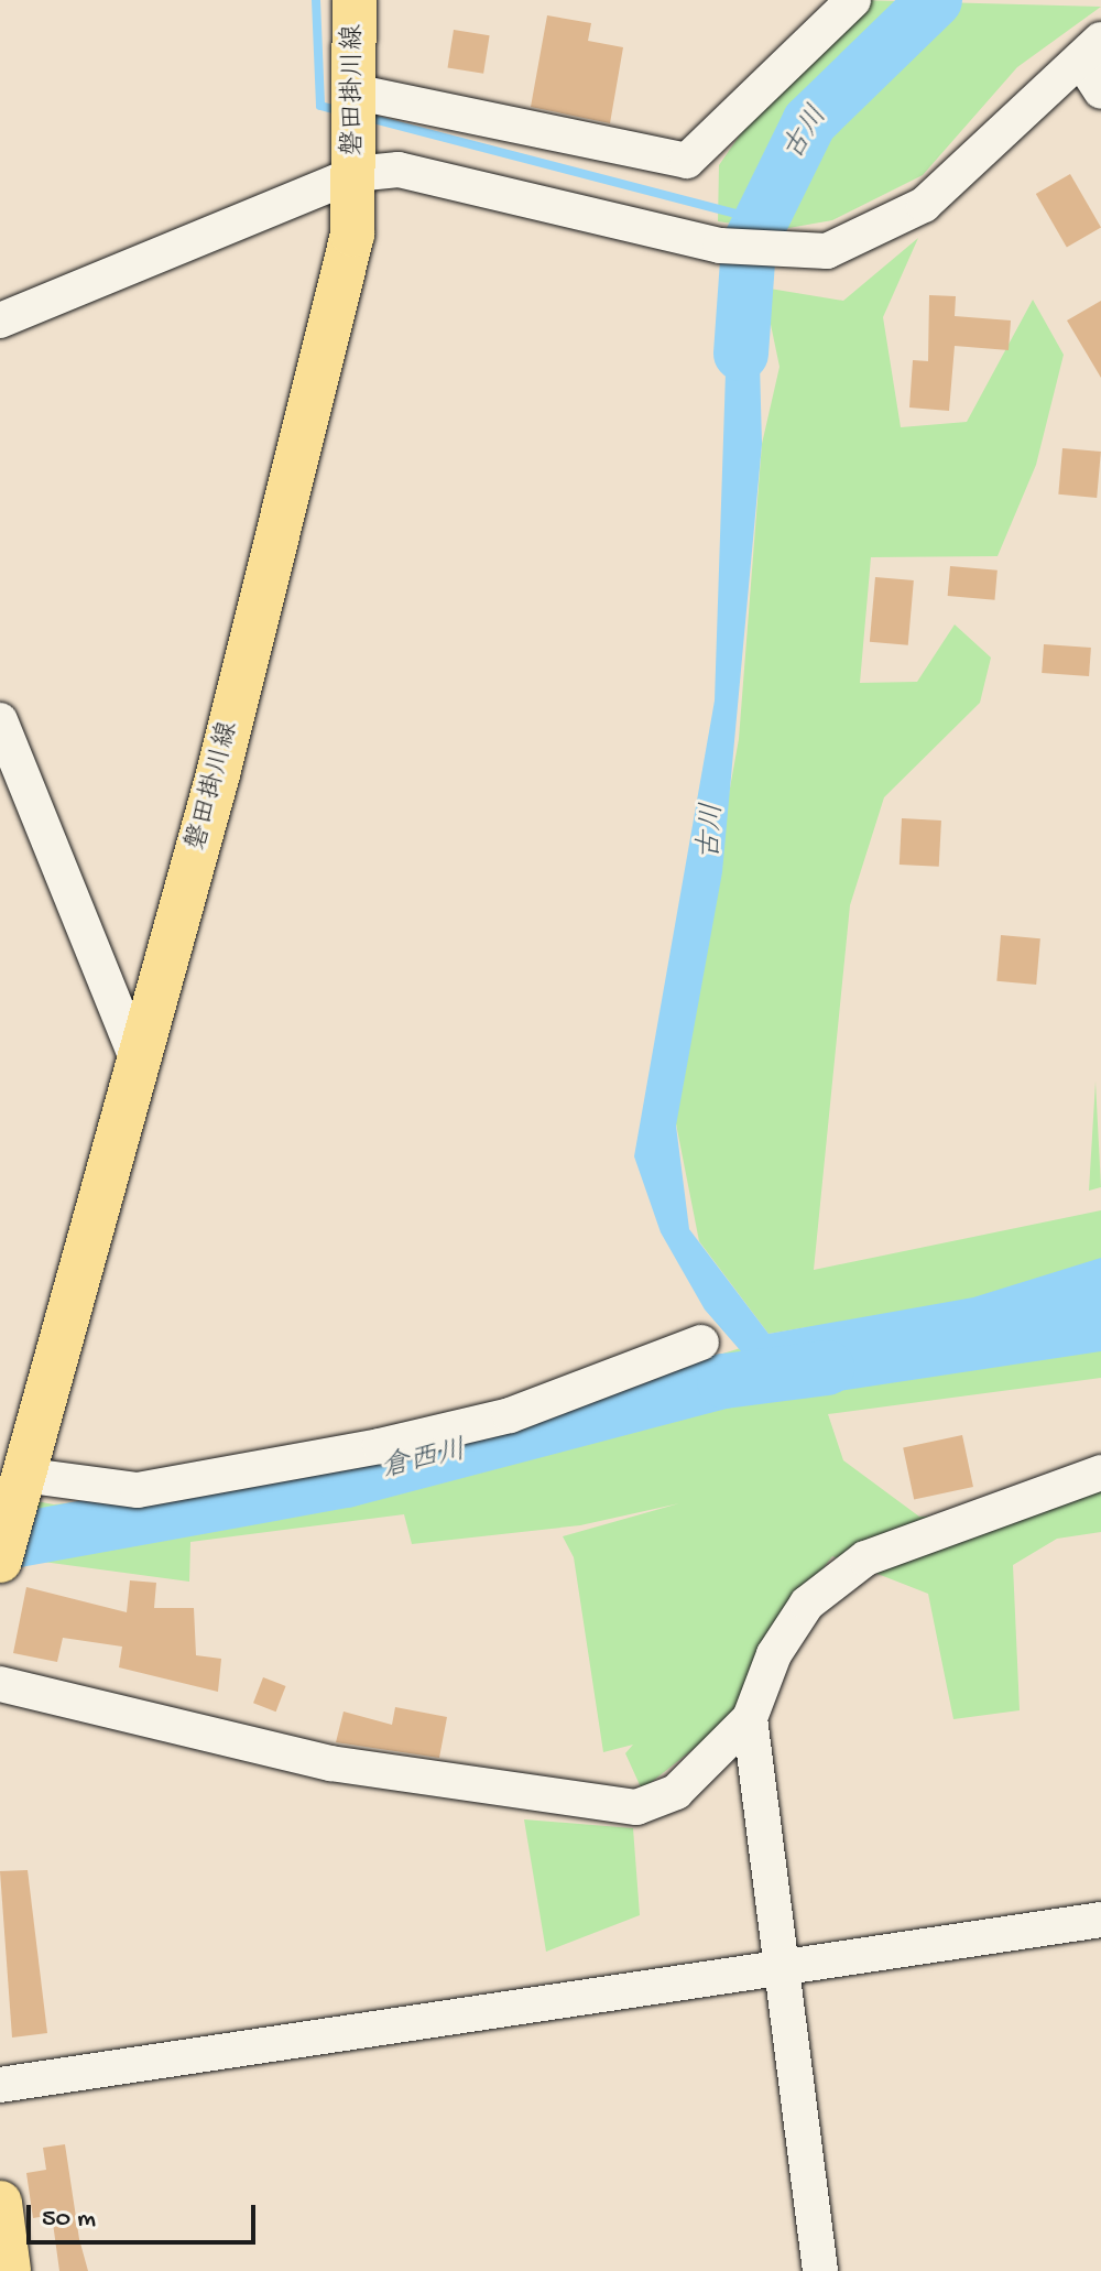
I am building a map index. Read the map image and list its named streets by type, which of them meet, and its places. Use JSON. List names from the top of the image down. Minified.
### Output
{"streets":{"main road":["磐田掛川線"]},"water":["古川","倉西川"],"scale_bar":"50 m"}
